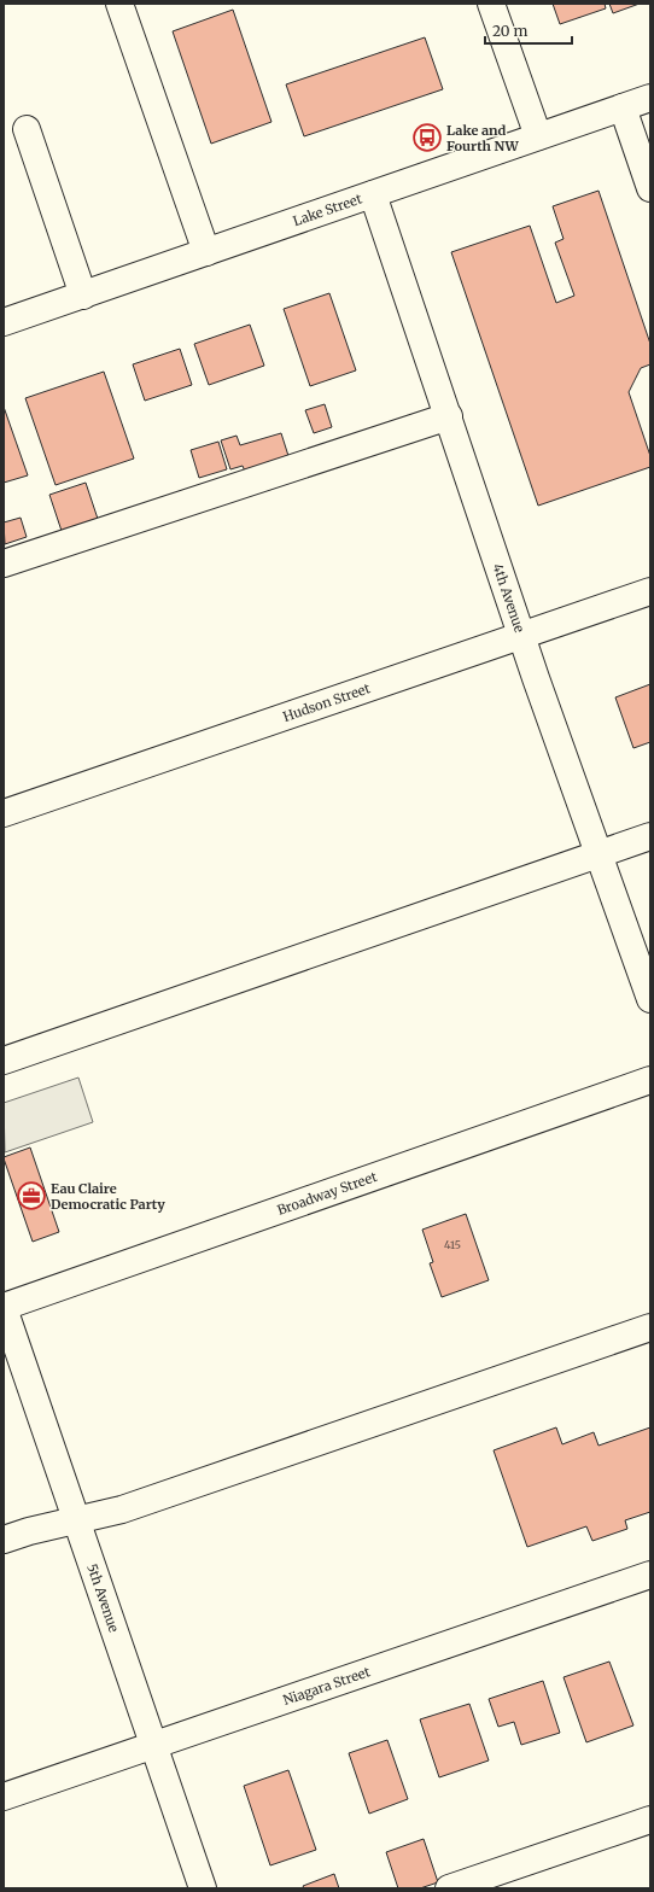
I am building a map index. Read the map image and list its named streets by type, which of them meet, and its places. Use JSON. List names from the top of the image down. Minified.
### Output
{"streets":{"street":["Lake Street","4th Avenue","Hudson Street","Broadway Street","5th Avenue","Niagara Street"]},"crossings":[["Lake Street","4th Avenue"],["4th Avenue","Hudson Street"],["Broadway Street","5th Avenue"],["5th Avenue","Niagara Street"]],"places":{"bus stop":["Lake and Fourth NW"],"office":["Eau Claire Democratic Party"]},"house_numbers":["415"],"scale_bar":"20 m"}
